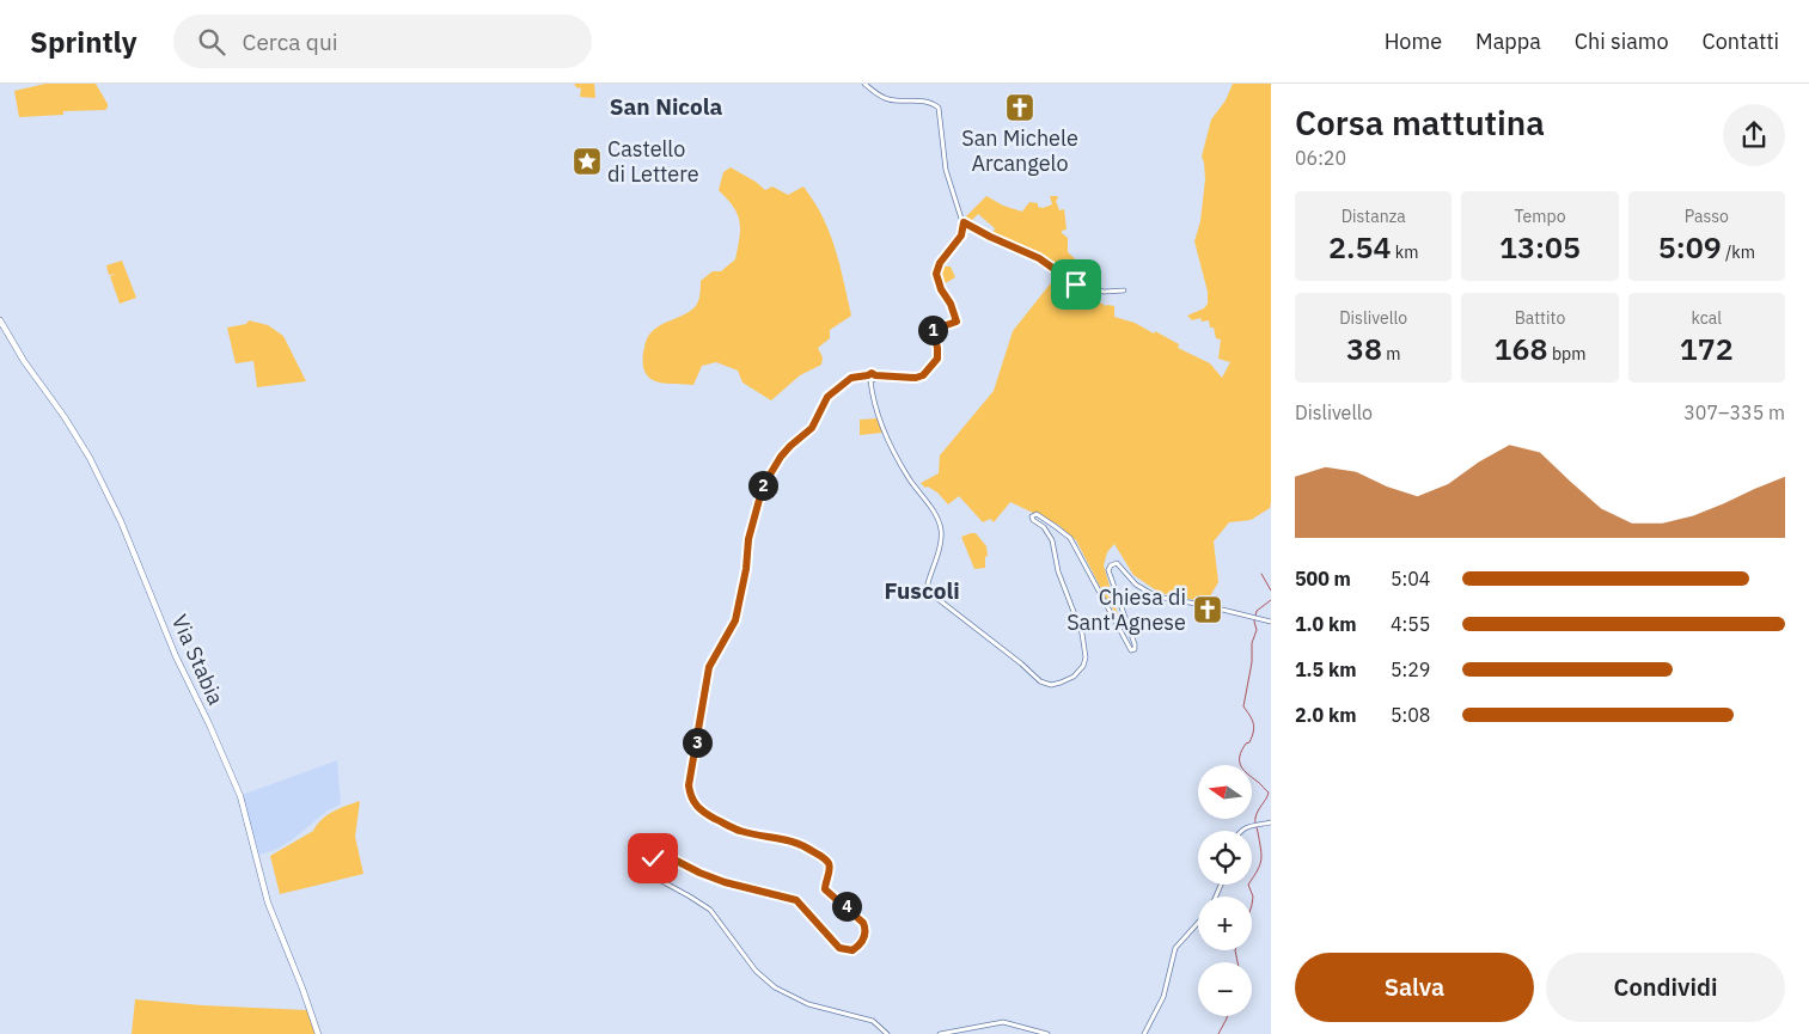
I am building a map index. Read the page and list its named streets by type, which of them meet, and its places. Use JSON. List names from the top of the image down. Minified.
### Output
{"streets":{"main road":["Via Stabia"]},"districts":["San Nicola","Fuscoli"],"places":{"church":["San Michele Arcangelo","Chiesa di Sant'Agnese"],"place":["Castello di Lettere"]},"north":"left","page":{"header":"Sprintly","search":"Cerca qui","nav":["Home","Mappa","Chi siamo","Contatti"],"heading":["Corsa mattutina","06:20"],"stats":[["Distanza","2.54 km"],["Tempo","13:05"],["Passo","5:09 /km"],["Dislivello","38 m"],["Battito","168 bpm"],["kcal","172"]],"pins":["1","2","3","4"],"chart":["Dislivello","307–335 m"],"list":[{"name":"500 m","note":"5:04"},{"name":"1.0 km","note":"4:55"},{"name":"1.5 km","note":"5:29"},{"name":"2.0 km","note":"5:08"}],"map_buttons":["+","−"],"buttons":["Salva","Condividi"]}}
